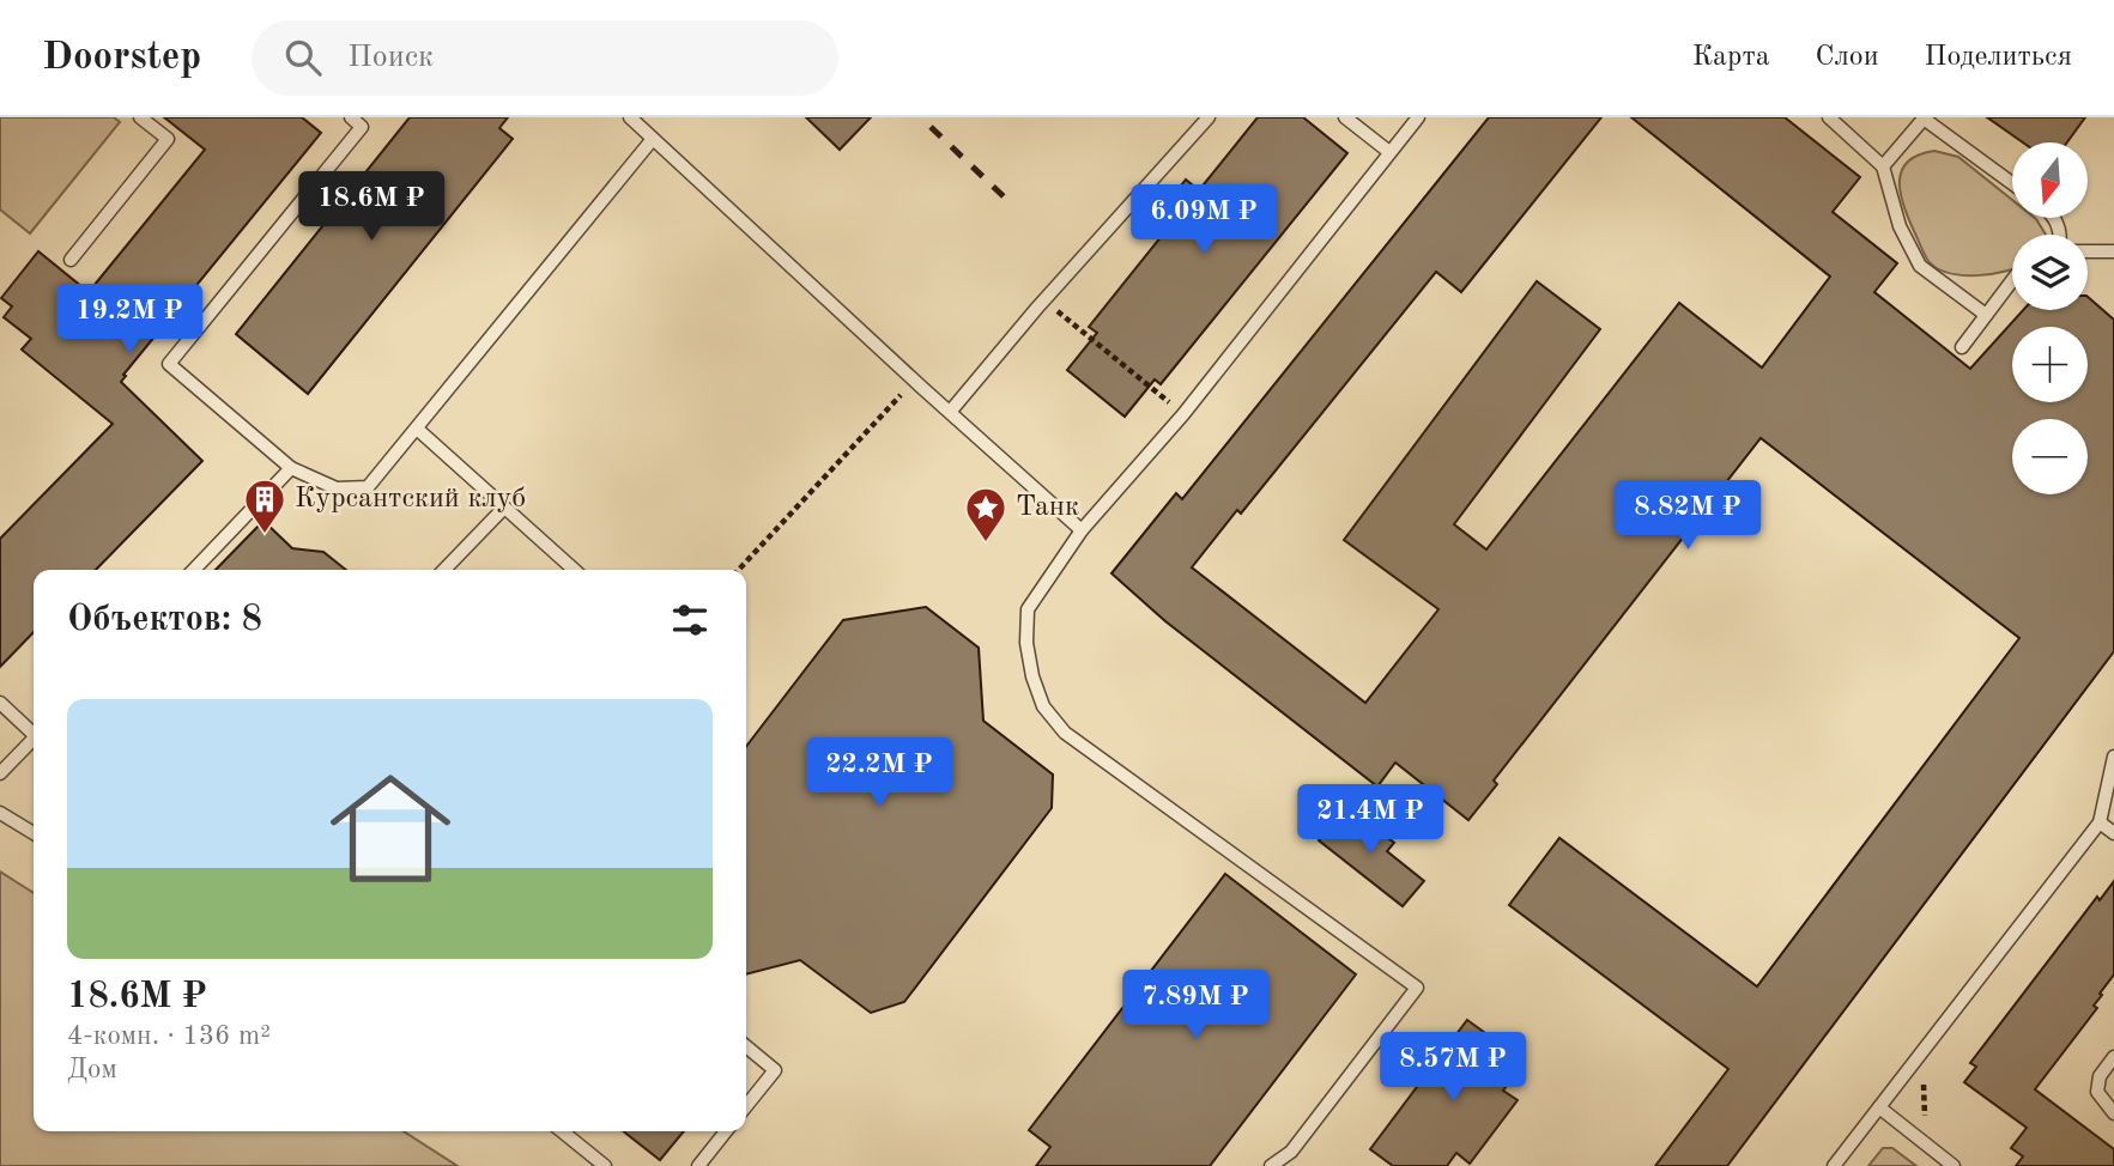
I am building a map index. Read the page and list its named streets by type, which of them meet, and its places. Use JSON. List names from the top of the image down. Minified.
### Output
{"places":{"building":["Курсантский клуб"],"place":["Танк"]},"north":"bottom","page":{"header":"Doorstep","search":"Поиск","nav":["Карта","Слои","Поделиться"],"map_buttons":["+","−"],"price":["18.6M ₽","6.09M ₽","19.2M ₽","8.82M ₽","22.2M ₽","21.4M ₽","7.89M ₽","8.57M ₽"],"heading":"Объектов: 8","list":[{"name":"18.6M ₽","note":"4-комн. · 136 m² · Дом"}]}}
